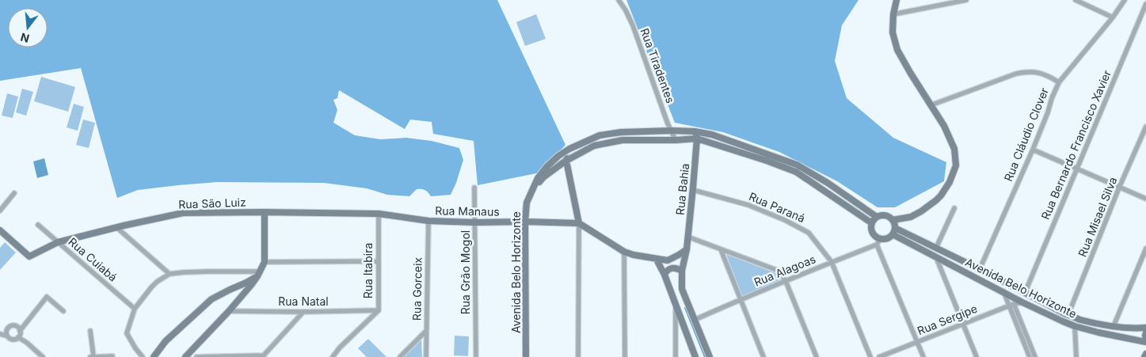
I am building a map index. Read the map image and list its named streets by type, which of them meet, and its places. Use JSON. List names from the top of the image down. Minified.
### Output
{"streets":{"main road":["Rua Bahia","Rua São Luiz","Rua Manaus","Avenida Belo Horizonte"],"street":["Rua Tiradentes","Rua Cláudio Clover","Rua Bernardo Francisco Xavier","Rua Paraná","Rua Misael Silva","Rua Cuiabá","Rua Itabira","Rua Alagoas","Rua Grão Mogol","Rua Gorceix","Rua Natal","Rua Sergipe"]},"crossings":[["Rua Tiradentes","Avenida Belo Horizonte"],["Rua Cláudio Clover","Avenida Belo Horizonte"],["Rua Bernardo Francisco Xavier","Avenida Belo Horizonte"],["Rua Bahia","Rua Paraná"],["Rua Bahia","Rua Alagoas"],["Rua Bahia","Avenida Belo Horizonte"],["Rua São Luiz","Rua Manaus"],["Rua São Luiz","Rua Cuiabá"],["Rua São Luiz","Rua Itabira"],["Rua Paraná","Rua Alagoas"],["Rua Manaus","Rua Itabira"],["Rua Manaus","Rua Grão Mogol"],["Rua Manaus","Avenida Belo Horizonte"],["Rua Manaus","Rua Gorceix"],["Rua Misael Silva","Avenida Belo Horizonte"],["Rua Itabira","Rua Natal"],["Avenida Belo Horizonte","Rua Sergipe"]],"north":"bottom"}
